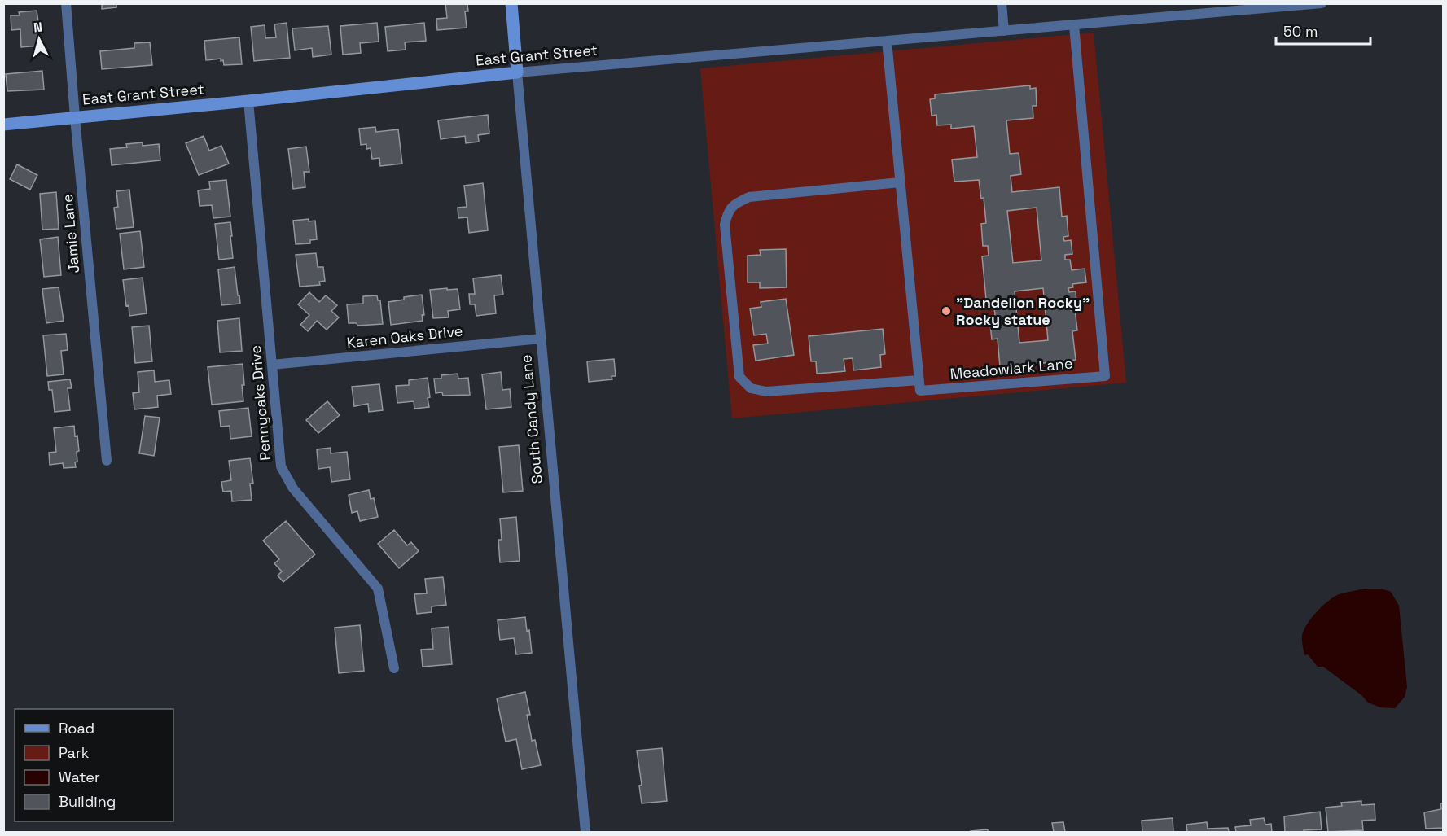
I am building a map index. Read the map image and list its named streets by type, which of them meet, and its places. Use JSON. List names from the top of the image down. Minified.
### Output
{"streets":{"main road":["East Grant Street","South Candy Lane"],"street":["Jamie Lane","Karen Oaks Drive","Meadowlark Lane","Pennyoaks Drive"]},"crossings":[["East Grant Street","Jamie Lane"],["East Grant Street","Meadowlark Lane"],["East Grant Street","Pennyoaks Drive"],["East Grant Street","South Candy Lane"],["Karen Oaks Drive","Pennyoaks Drive"],["Karen Oaks Drive","South Candy Lane"]],"places":["\"Dandelion Rocky\" Rocky statue"],"legend":["Road","Park","Water","Building"],"scale_bar":"50 m","north":"top"}
